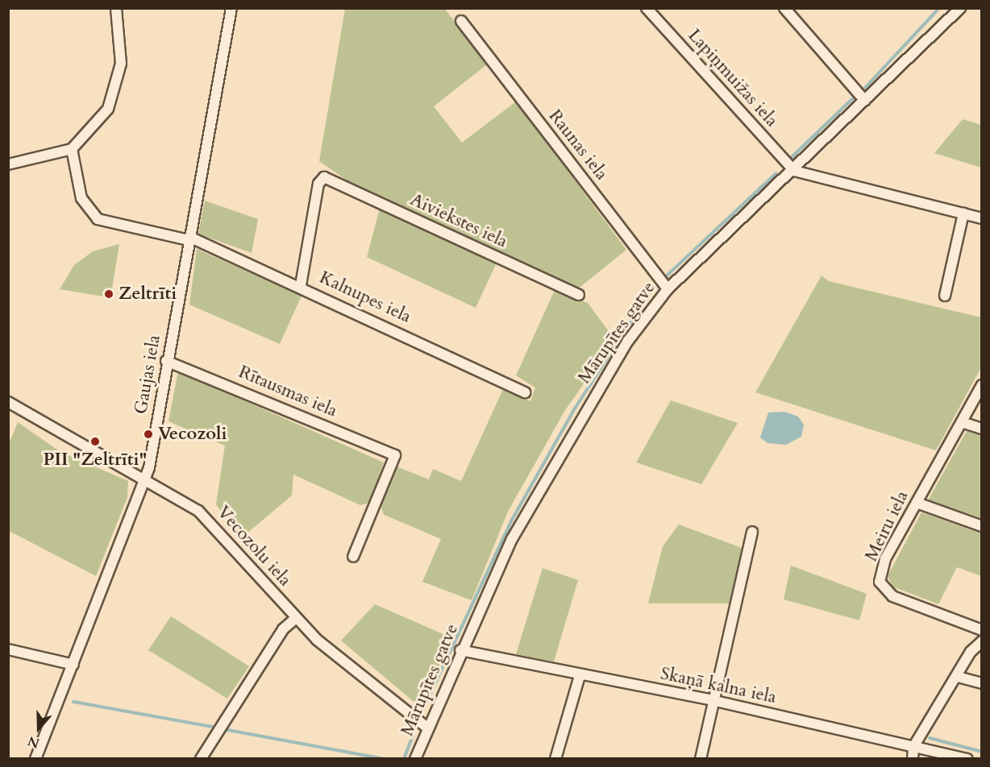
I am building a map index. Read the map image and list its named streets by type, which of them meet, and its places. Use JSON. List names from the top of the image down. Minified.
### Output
{"streets":{"street":["Lapiņmuižas iela","Raunas iela","Aiviekstes iela","Kalnupes iela","Mārupītes gatve","Gaujas iela","Rītausmas iela","Meiru iela","Vecozolu iela","Skaņā kalna iela"]},"crossings":[["Lapiņmuižas iela","Mārupītes gatve"],["Raunas iela","Mārupītes gatve"],["Aiviekstes iela","Kalnupes iela"],["Kalnupes iela","Gaujas iela"],["Mārupītes gatve","Vecozolu iela"],["Mārupītes gatve","Skaņā kalna iela"],["Gaujas iela","Rītausmas iela"],["Gaujas iela","Vecozolu iela"]],"places":["Zeltrīti","Vecozoli","PII \"Zeltrīti\""],"north":"bottom"}
